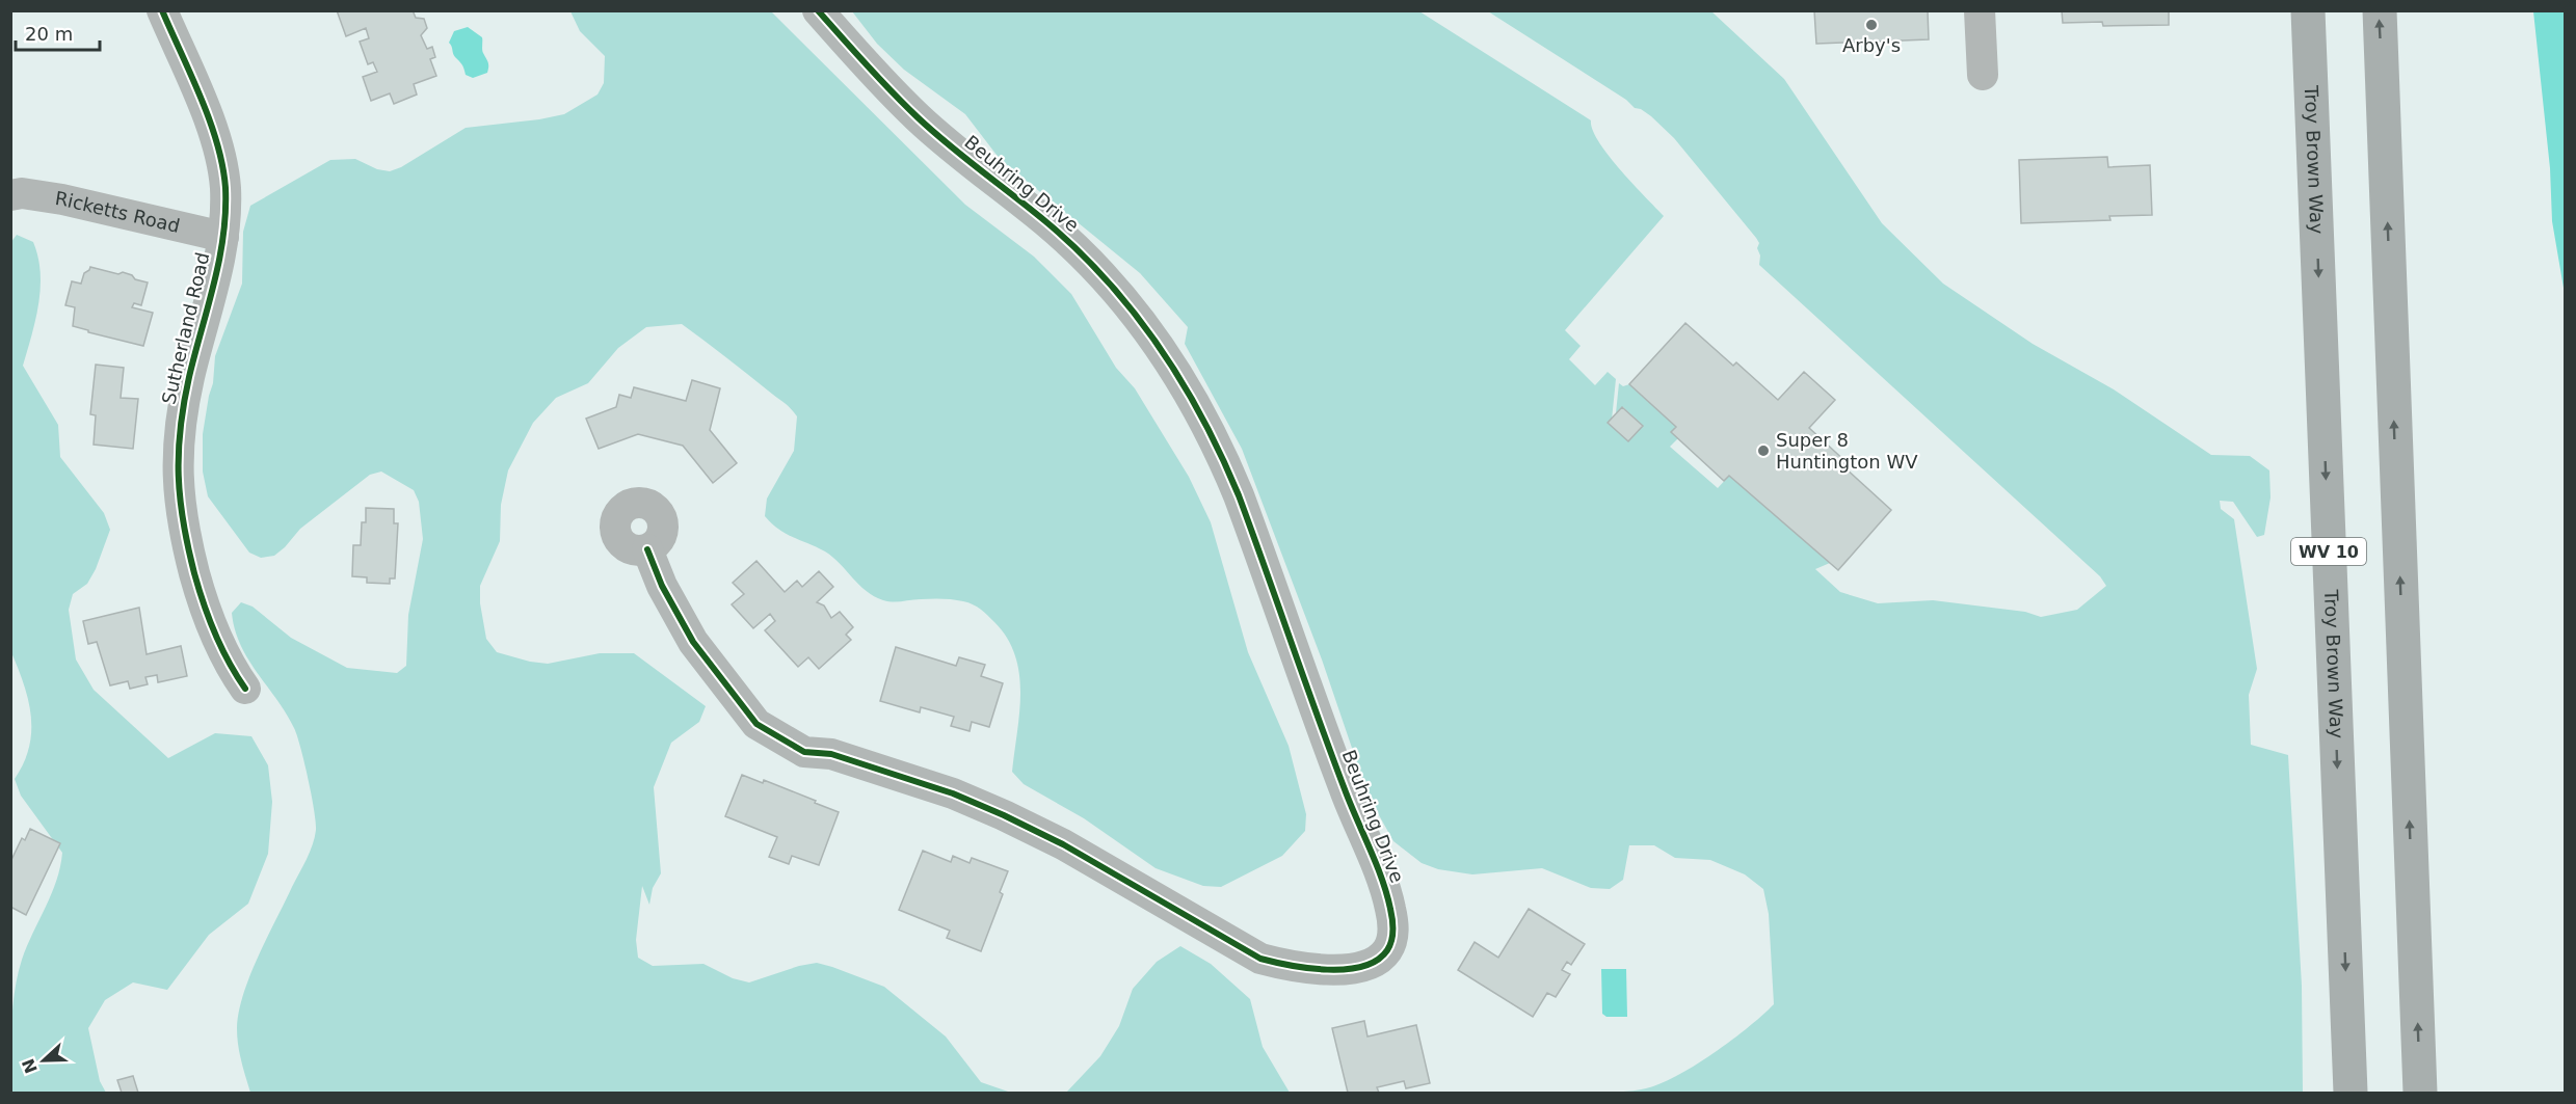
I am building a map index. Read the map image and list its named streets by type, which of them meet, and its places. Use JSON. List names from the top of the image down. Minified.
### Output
{"streets":{"main road":["Troy Brown Way","WV 10"],"street":["Beuhring Drive","Ricketts Road","Sutherland Road"]},"crossings":[["Ricketts Road","Sutherland Road"]],"places":["Arby's","Super 8 Huntington WV"],"scale_bar":"20 m","north":"left"}
